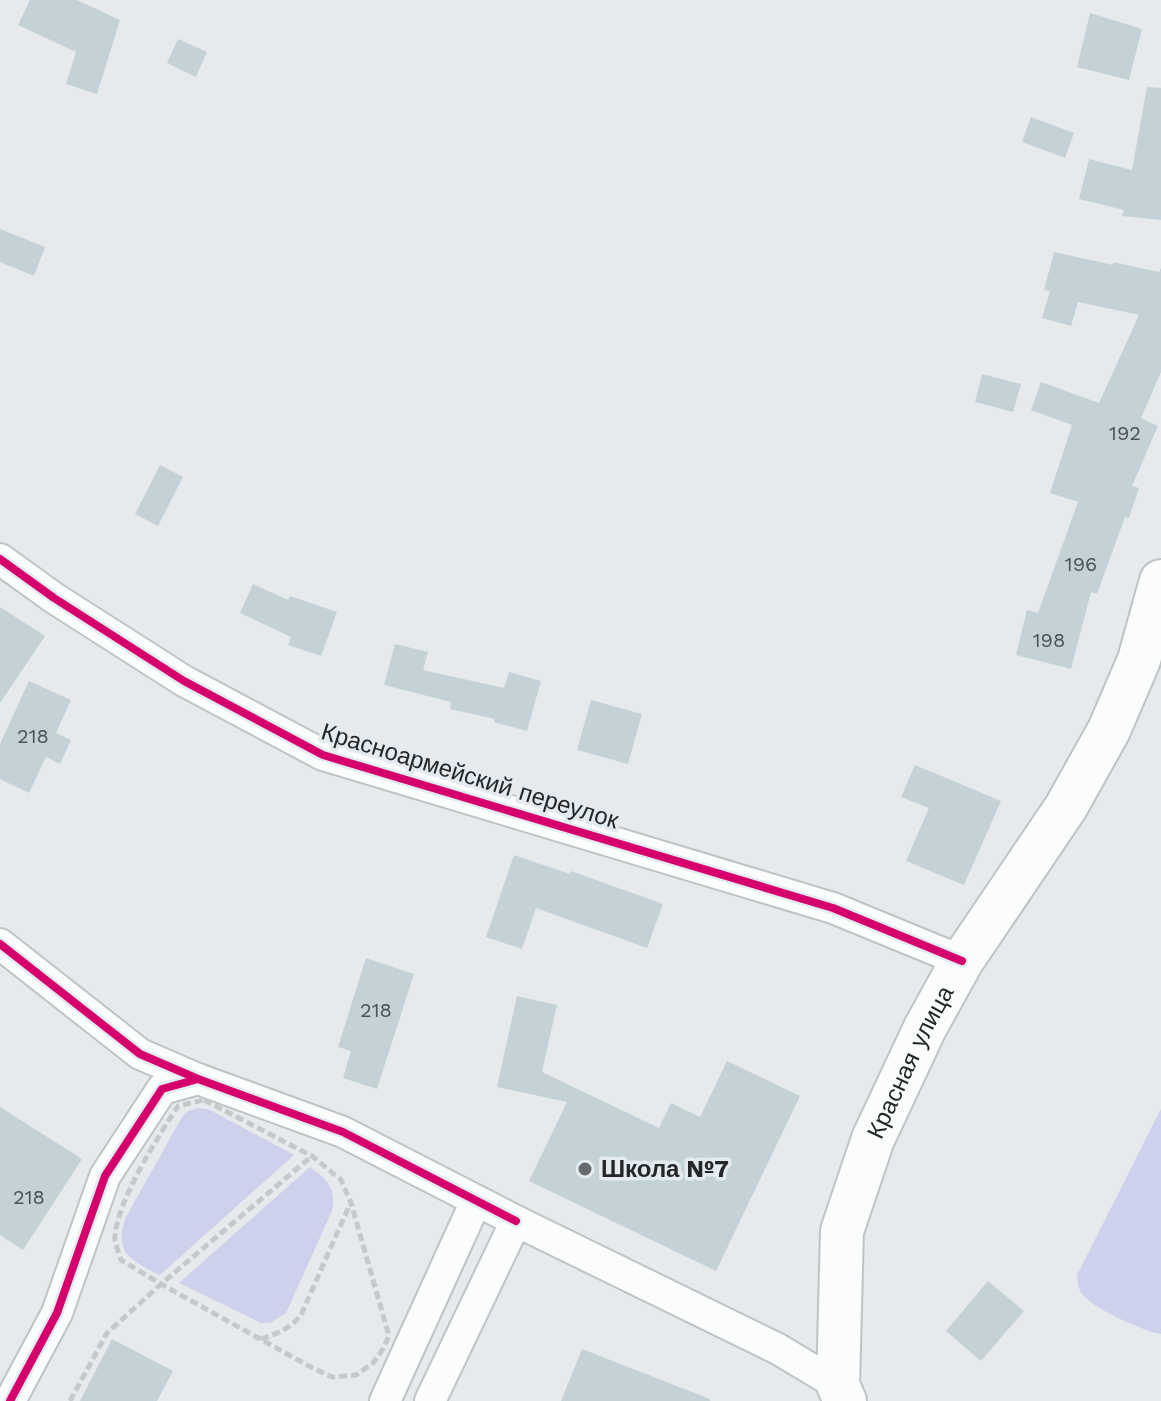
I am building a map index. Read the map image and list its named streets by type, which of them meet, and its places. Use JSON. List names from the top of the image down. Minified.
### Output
{"streets":{"main road":["Красная улица"],"street":["Красноармейский переулок"]},"crossings":[["Красноармейский переулок","Красная улица"]],"places":["Школа №7"],"house_numbers":["192","196","198","218","218","218"]}
